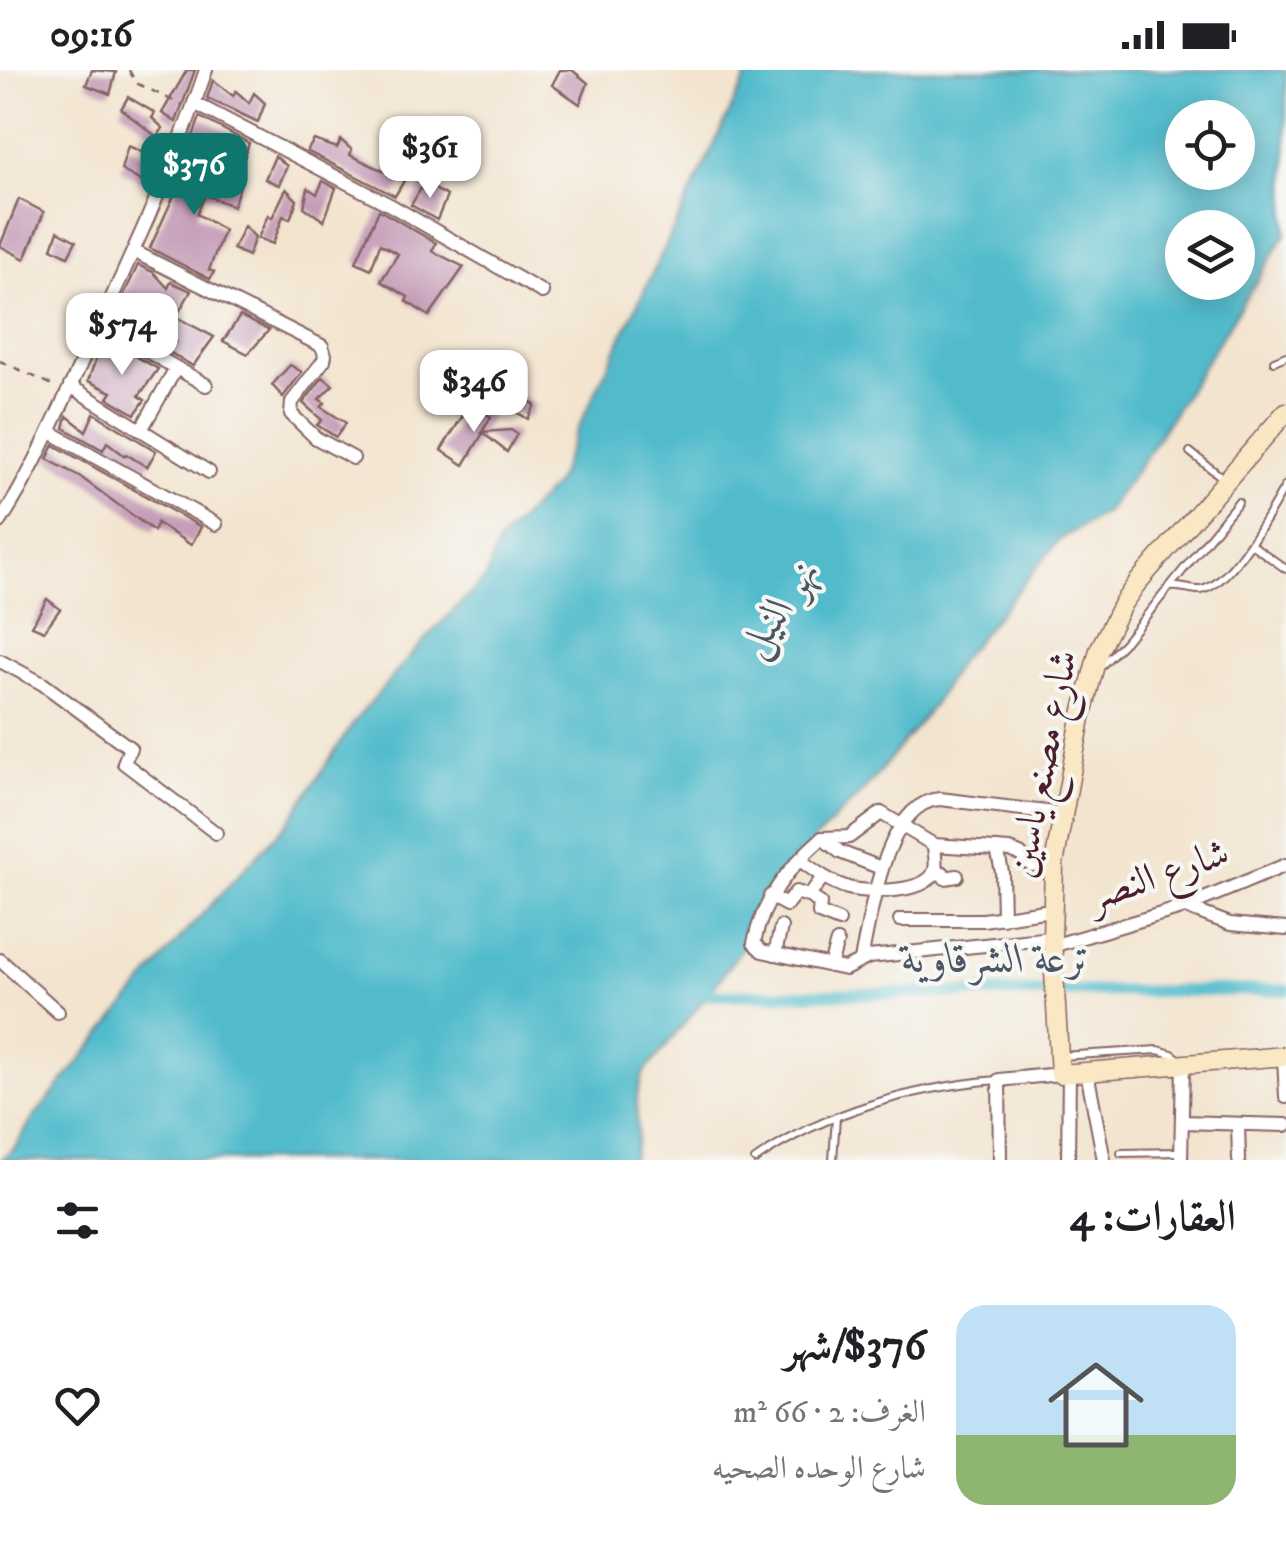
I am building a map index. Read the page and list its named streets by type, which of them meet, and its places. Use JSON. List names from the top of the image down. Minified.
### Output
{"streets":{"main road":["شارع مصنع ياسين"],"street":["شارع النصر"]},"crossings":[["شارع مصنع ياسين","شارع النصر"]],"water":["نهر النيل","ترعة الشرقاوية"],"page":{"status":"09:16","price":["$361","$376","$574","$346"],"heading":"العقارات: 4","list":[{"name":"$376/شهر","note":"الغرف: 2 · 66 m² · شارع الوحده الصحيه"}]}}
